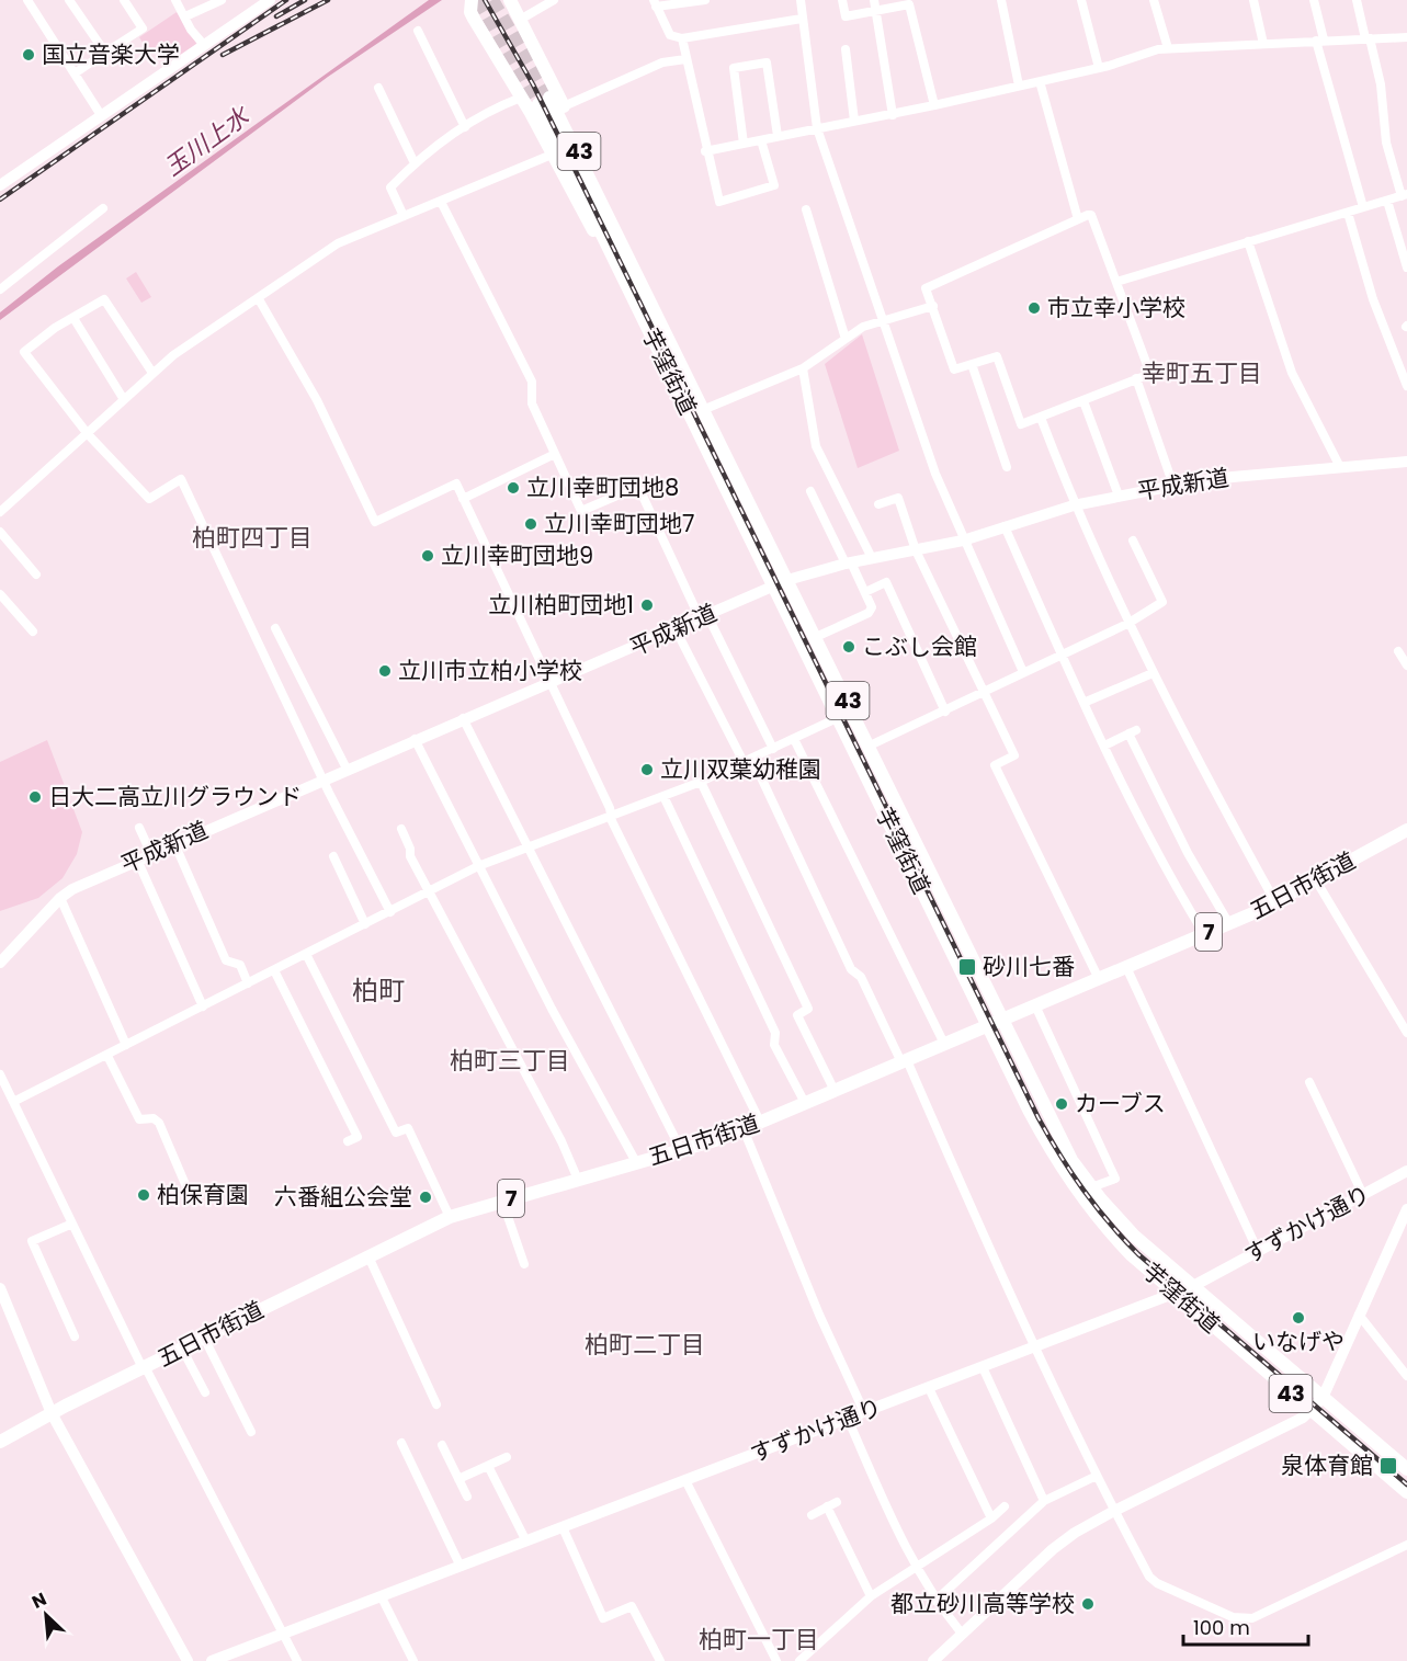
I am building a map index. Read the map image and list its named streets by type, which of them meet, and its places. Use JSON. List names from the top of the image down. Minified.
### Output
{"streets":{"main road":["43","芋窪街道","五日市街道","7"],"street":["平成新道","すずかけ通り"]},"crossings":[["芋窪街道","平成新道"],["芋窪街道","五日市街道"],["芋窪街道","すずかけ通り"]],"districts":["幸町五丁目","柏町四丁目","柏町","柏町三丁目","柏町二丁目","柏町一丁目"],"water":["玉川上水"],"places":{"other":["国立音楽大学","市立幸小学校","立川幸町団地8","立川幸町団地7","立川幸町団地9","立川柏町団地1","こぶし会館","立川市立柏小学校","立川双葉幼稚園","日大二高立川グラウンド","カーブス","柏保育園","六番組公会堂","いなげや","都立砂川高等学校"],"transit":["砂川七番","泉体育館"]},"scale_bar":"100 m","north":"top left"}
